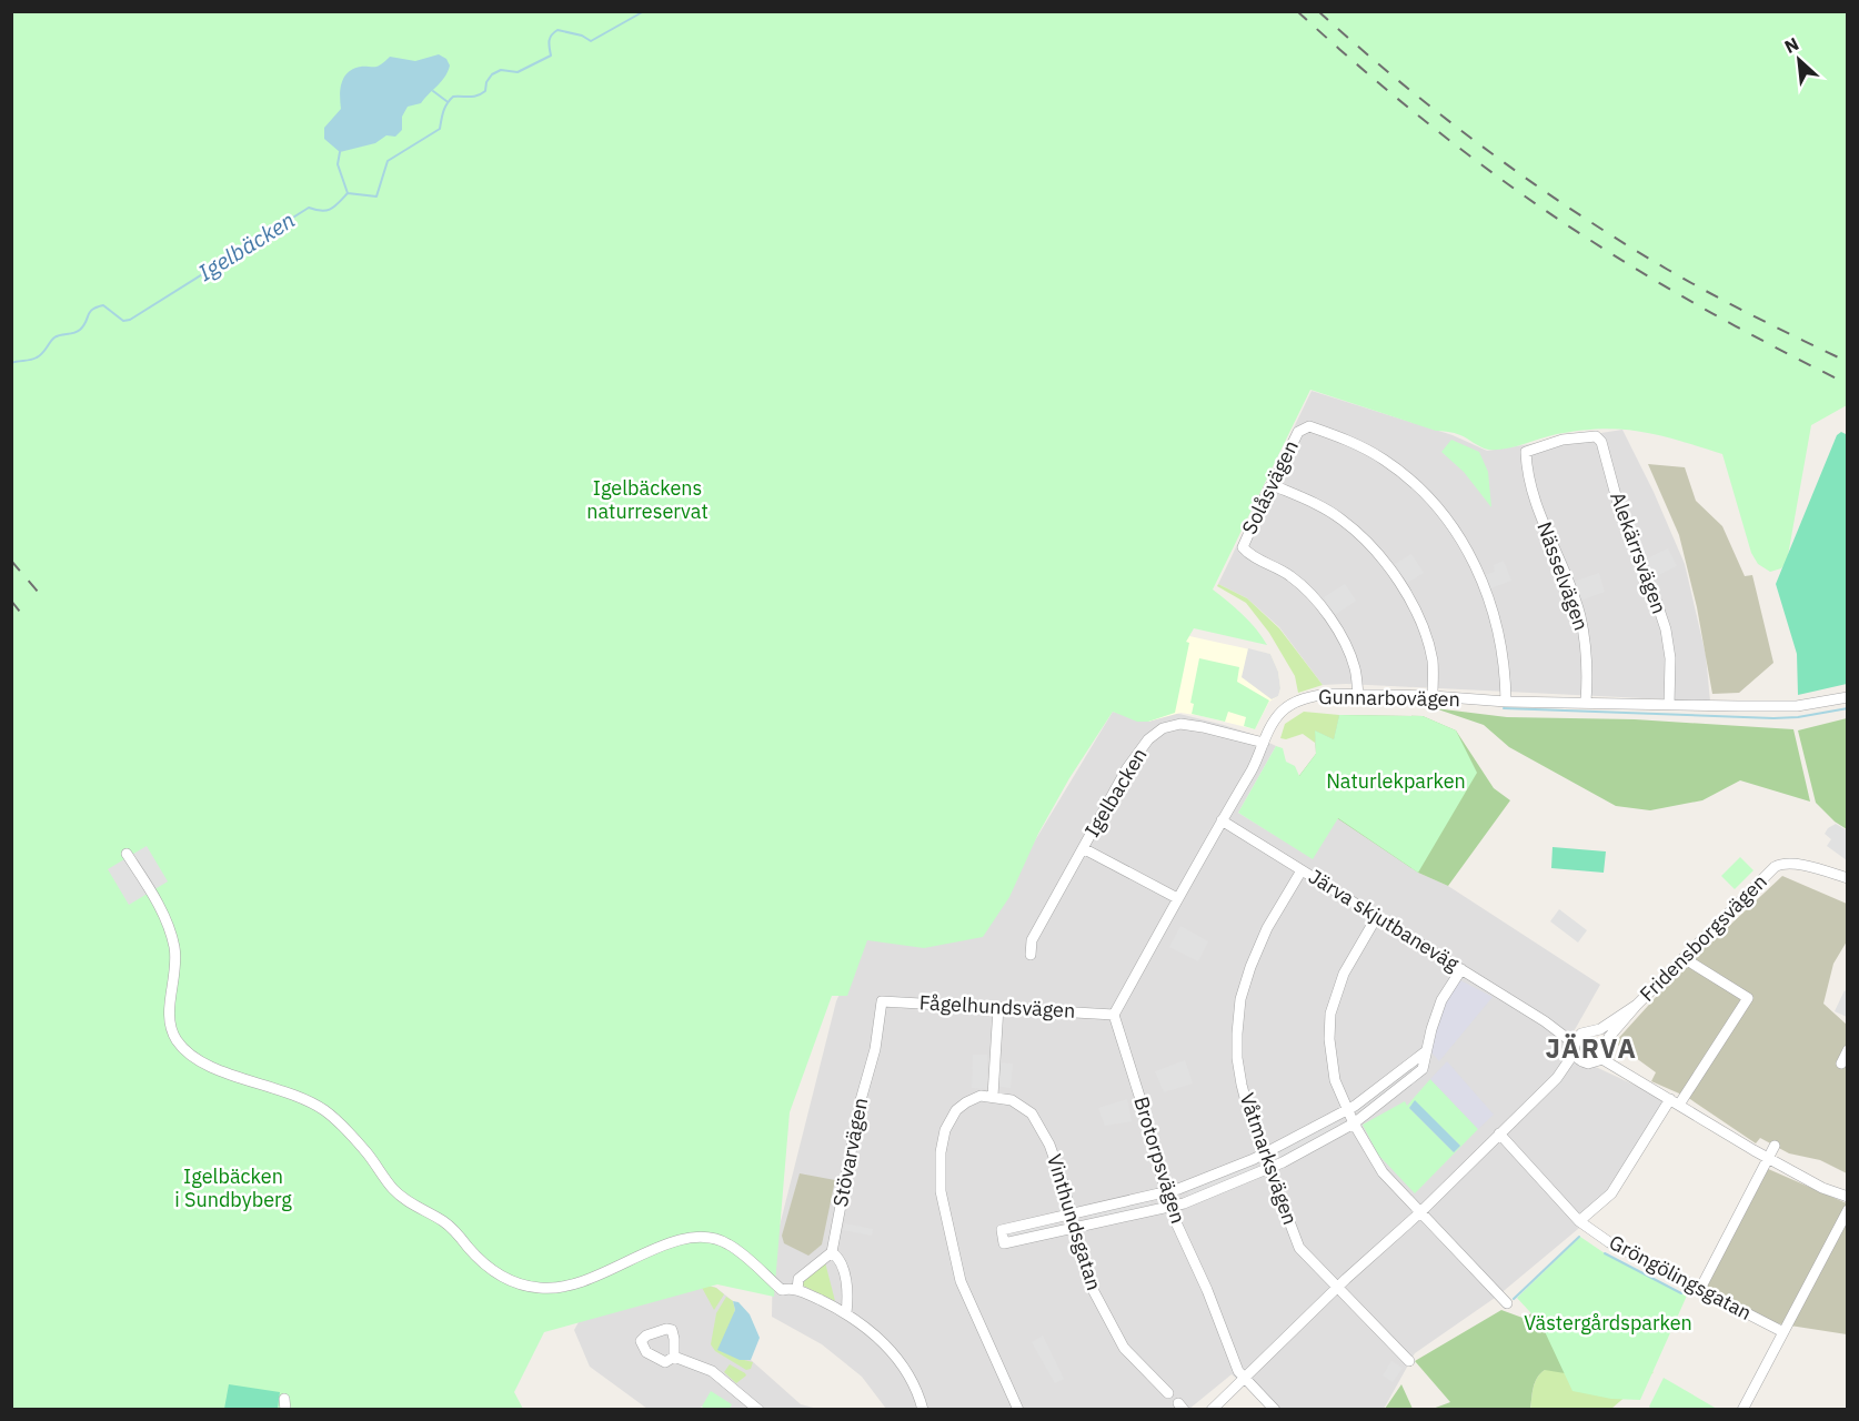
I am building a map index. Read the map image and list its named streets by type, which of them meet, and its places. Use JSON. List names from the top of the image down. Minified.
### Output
{"streets":{"street":["Solåsvägen","Alekärrsvägen","Nässelvägen","Gunnarbovägen","Igelbacken","Järva skjutbaneväg","Fridensborgsvägen","Fågelhundsvägen","Stövarvägen","Våtmarksvägen","Brotorpsvägen","Vinthundsgatan","Gröngölingsgatan"]},"crossings":[["Solåsvägen","Gunnarbovägen"],["Alekärrsvägen","Nässelvägen"],["Alekärrsvägen","Gunnarbovägen"],["Nässelvägen","Gunnarbovägen"],["Gunnarbovägen","Igelbacken"],["Gunnarbovägen","Järva skjutbaneväg"],["Gunnarbovägen","Fågelhundsvägen"],["Gunnarbovägen","Brotorpsvägen"],["Järva skjutbaneväg","Fridensborgsvägen"],["Järva skjutbaneväg","Våtmarksvägen"],["Fågelhundsvägen","Stövarvägen"],["Fågelhundsvägen","Brotorpsvägen"]],"districts":["JÄRVA"],"water":["Igelbäcken"],"parks":["Igelbäckens naturreservat","Naturlekparken","Igelbäcken i Sundbyberg","Västergårdsparken"],"north":"top left"}
